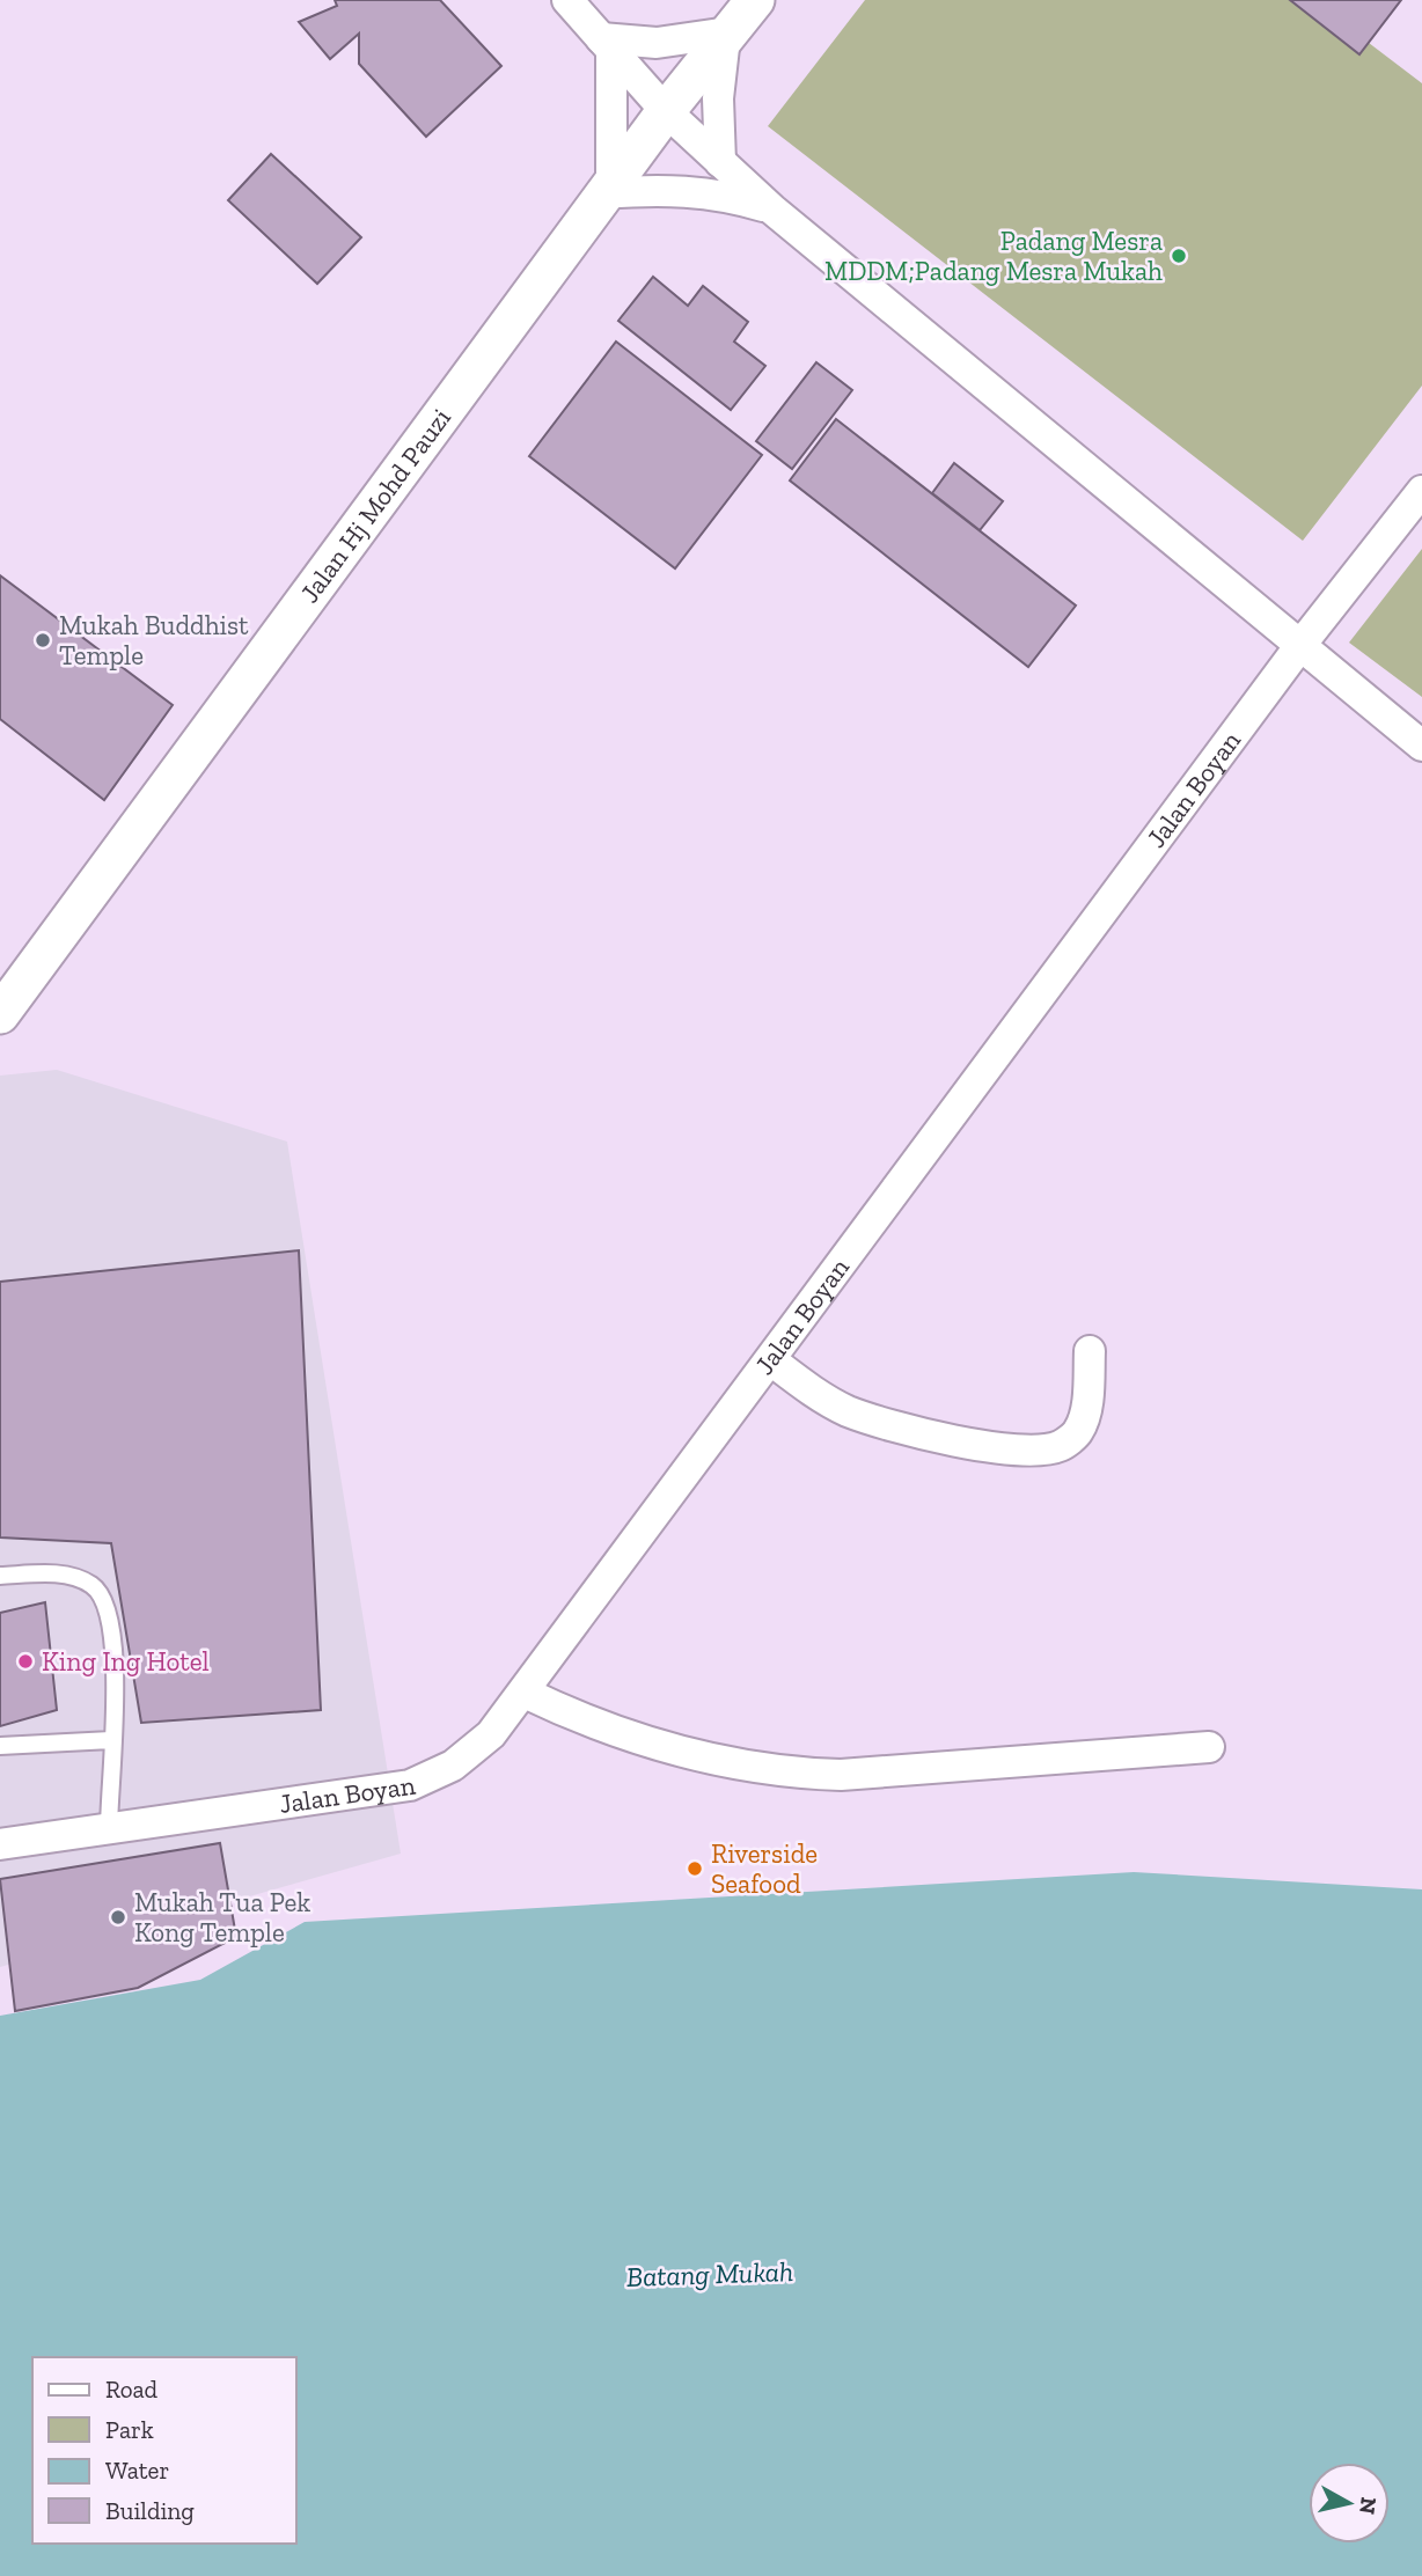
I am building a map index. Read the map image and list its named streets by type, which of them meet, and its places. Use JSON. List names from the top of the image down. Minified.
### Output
{"streets":{"street":["Jalan Hj Mohd Pauzi","Jalan Boyan"]},"water":["Batang Mukah"],"places":["Padang Mesra MDDM;Padang Mesra Mukah","Mukah Buddhist Temple","King Ing Hotel","Riverside Seafood","Mukah Tua Pek Kong Temple"],"legend":["Road","Park","Water","Building"],"north":"right"}
